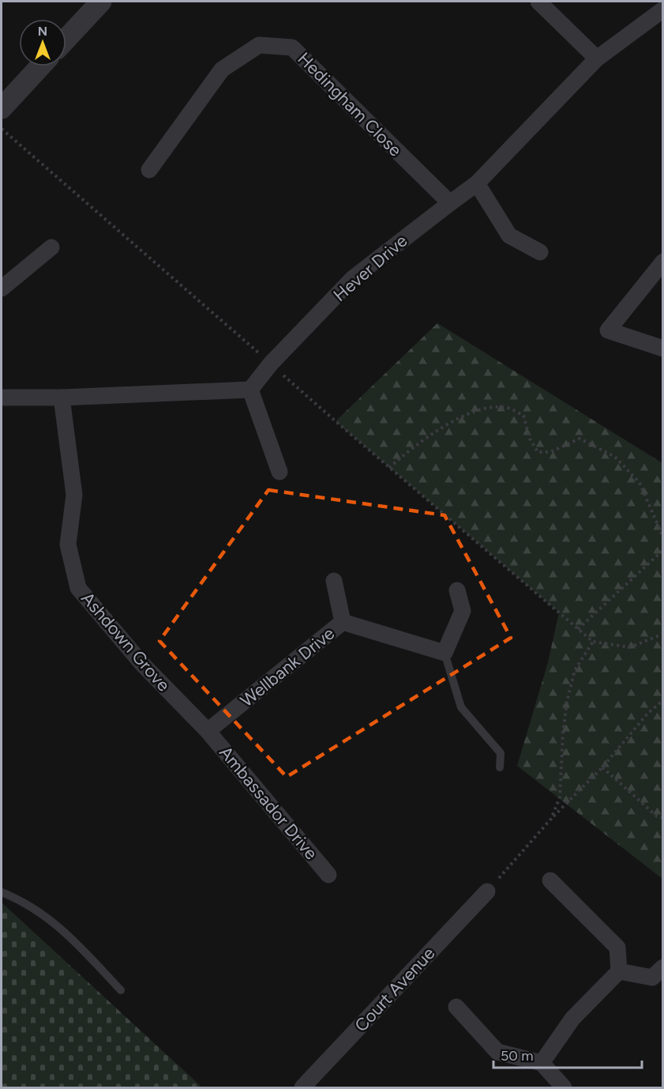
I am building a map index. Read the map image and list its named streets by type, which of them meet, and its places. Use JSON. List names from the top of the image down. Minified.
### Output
{"streets":{"street":["Hedingham Close","Hever Drive","Ashdown Grove","Wellbank Drive","Ambassador Drive","Court Avenue"]},"crossings":[["Hedingham Close","Hever Drive"],["Ashdown Grove","Wellbank Drive"],["Ashdown Grove","Ambassador Drive"],["Wellbank Drive","Ambassador Drive"]],"scale_bar":"50 m","north":"top"}
